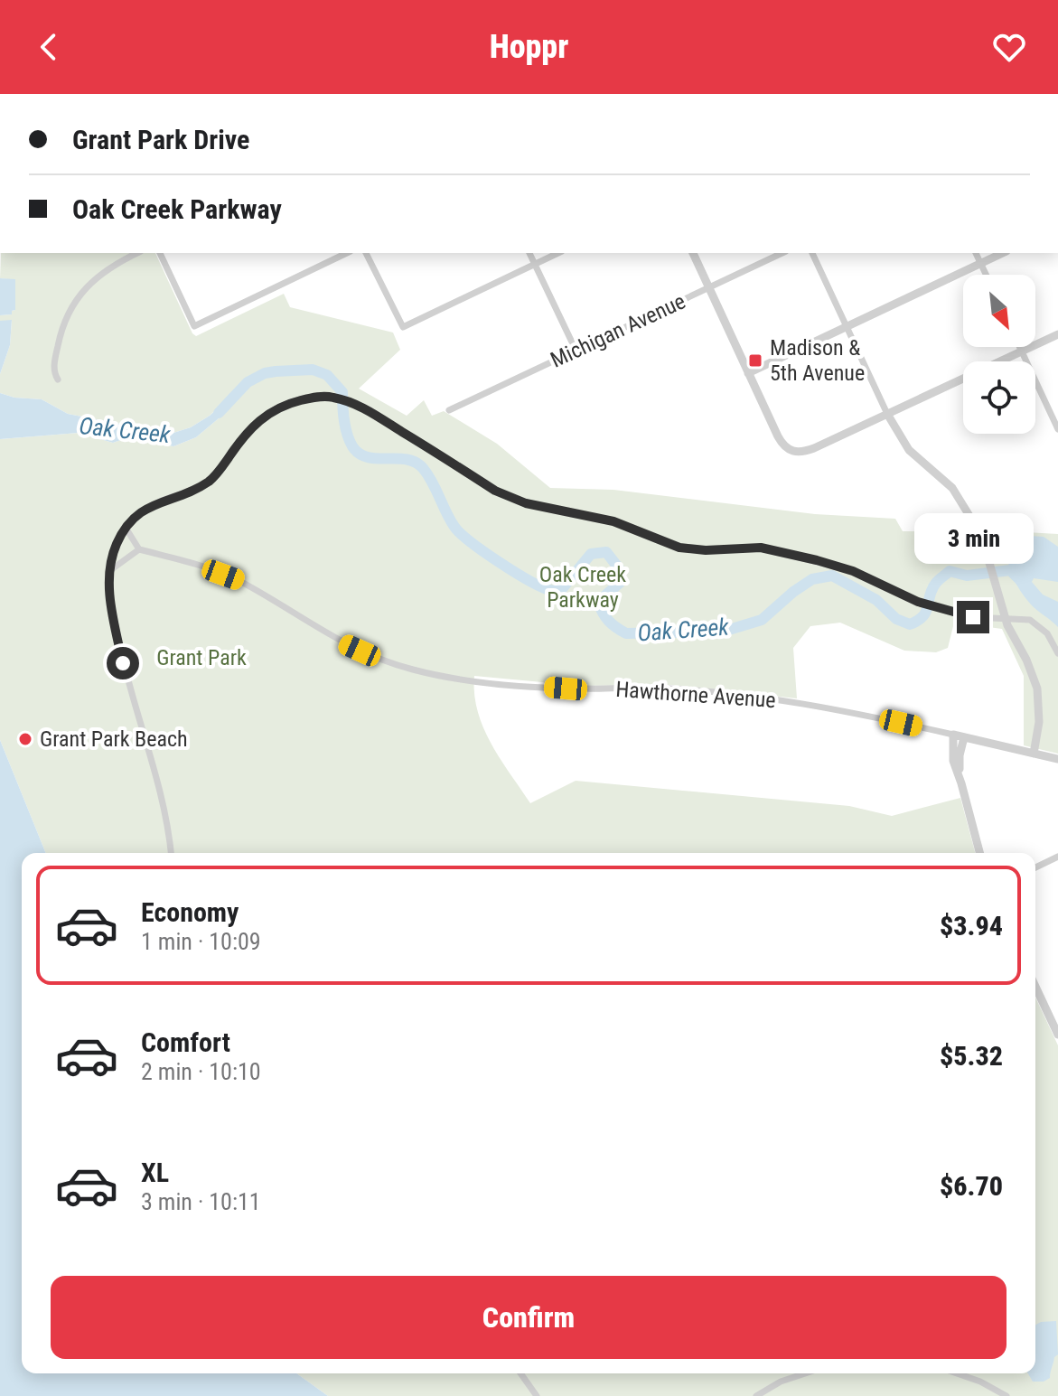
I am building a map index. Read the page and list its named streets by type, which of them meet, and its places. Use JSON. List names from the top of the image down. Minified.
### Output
{"streets":{"street":["Michigan Avenue","Hawthorne Avenue"]},"water":["Oak Creek"],"parks":["Oak Creek Parkway","Grant Park"],"places":{"transit":["Madison & 5th Avenue"],"other":["Grant Park Beach"]},"north":"bottom right","page":{"header":"Hoppr","banner":["Grant Park Drive","Oak Creek Parkway"],"bubble":"3 min","list":[{"name":"Economy","note":"1 min · 10:09","value":"$3.94"},{"name":"Comfort","note":"2 min · 10:10","value":"$5.32"},{"name":"XL","note":"3 min · 10:11","value":"$6.70"}],"buttons":"Confirm"}}
